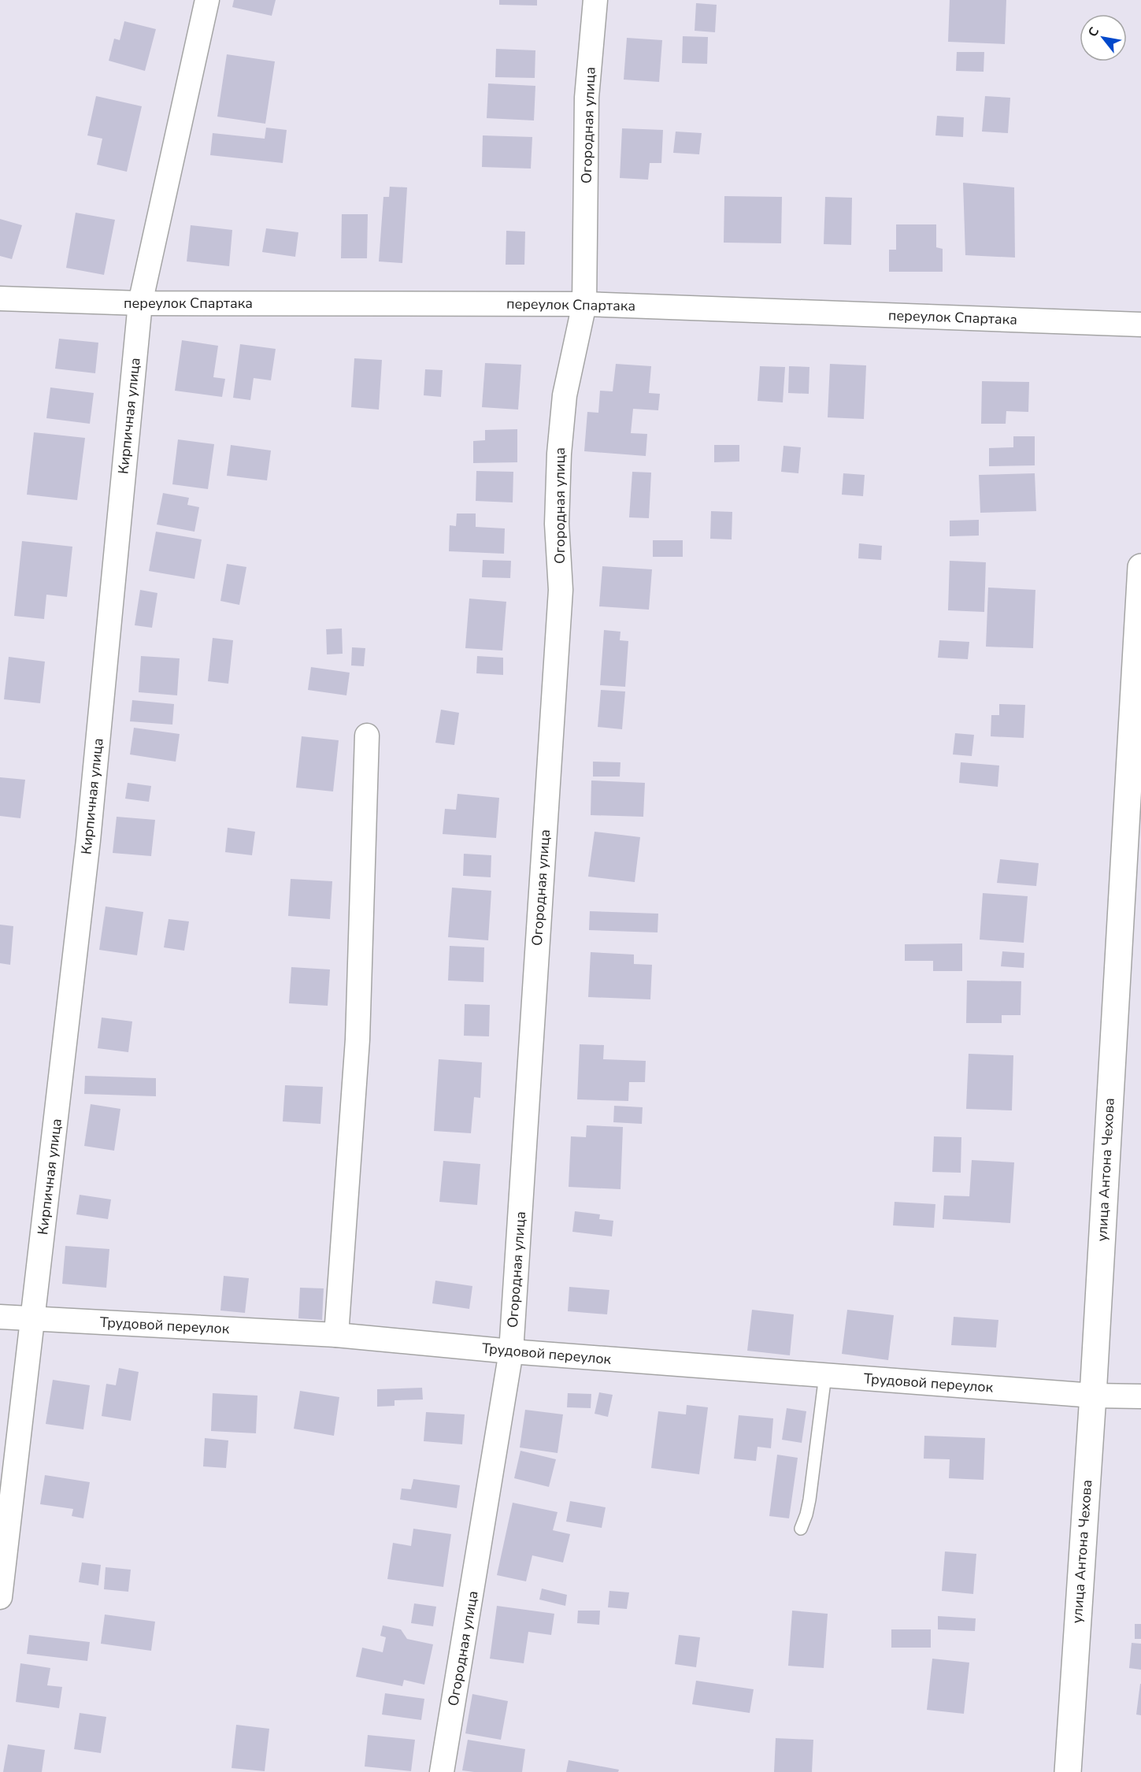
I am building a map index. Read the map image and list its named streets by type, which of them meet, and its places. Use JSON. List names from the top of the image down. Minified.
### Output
{"streets":{"street":["Огородная улица","переулок Спартака","Кирпичная улица","улица Антона Чехова","Трудовой переулок"]},"crossings":[["Огородная улица","переулок Спартака"],["Огородная улица","Трудовой переулок"],["переулок Спартака","Кирпичная улица"],["Кирпичная улица","Трудовой переулок"],["улица Антона Чехова","Трудовой переулок"]],"north":"top left"}
